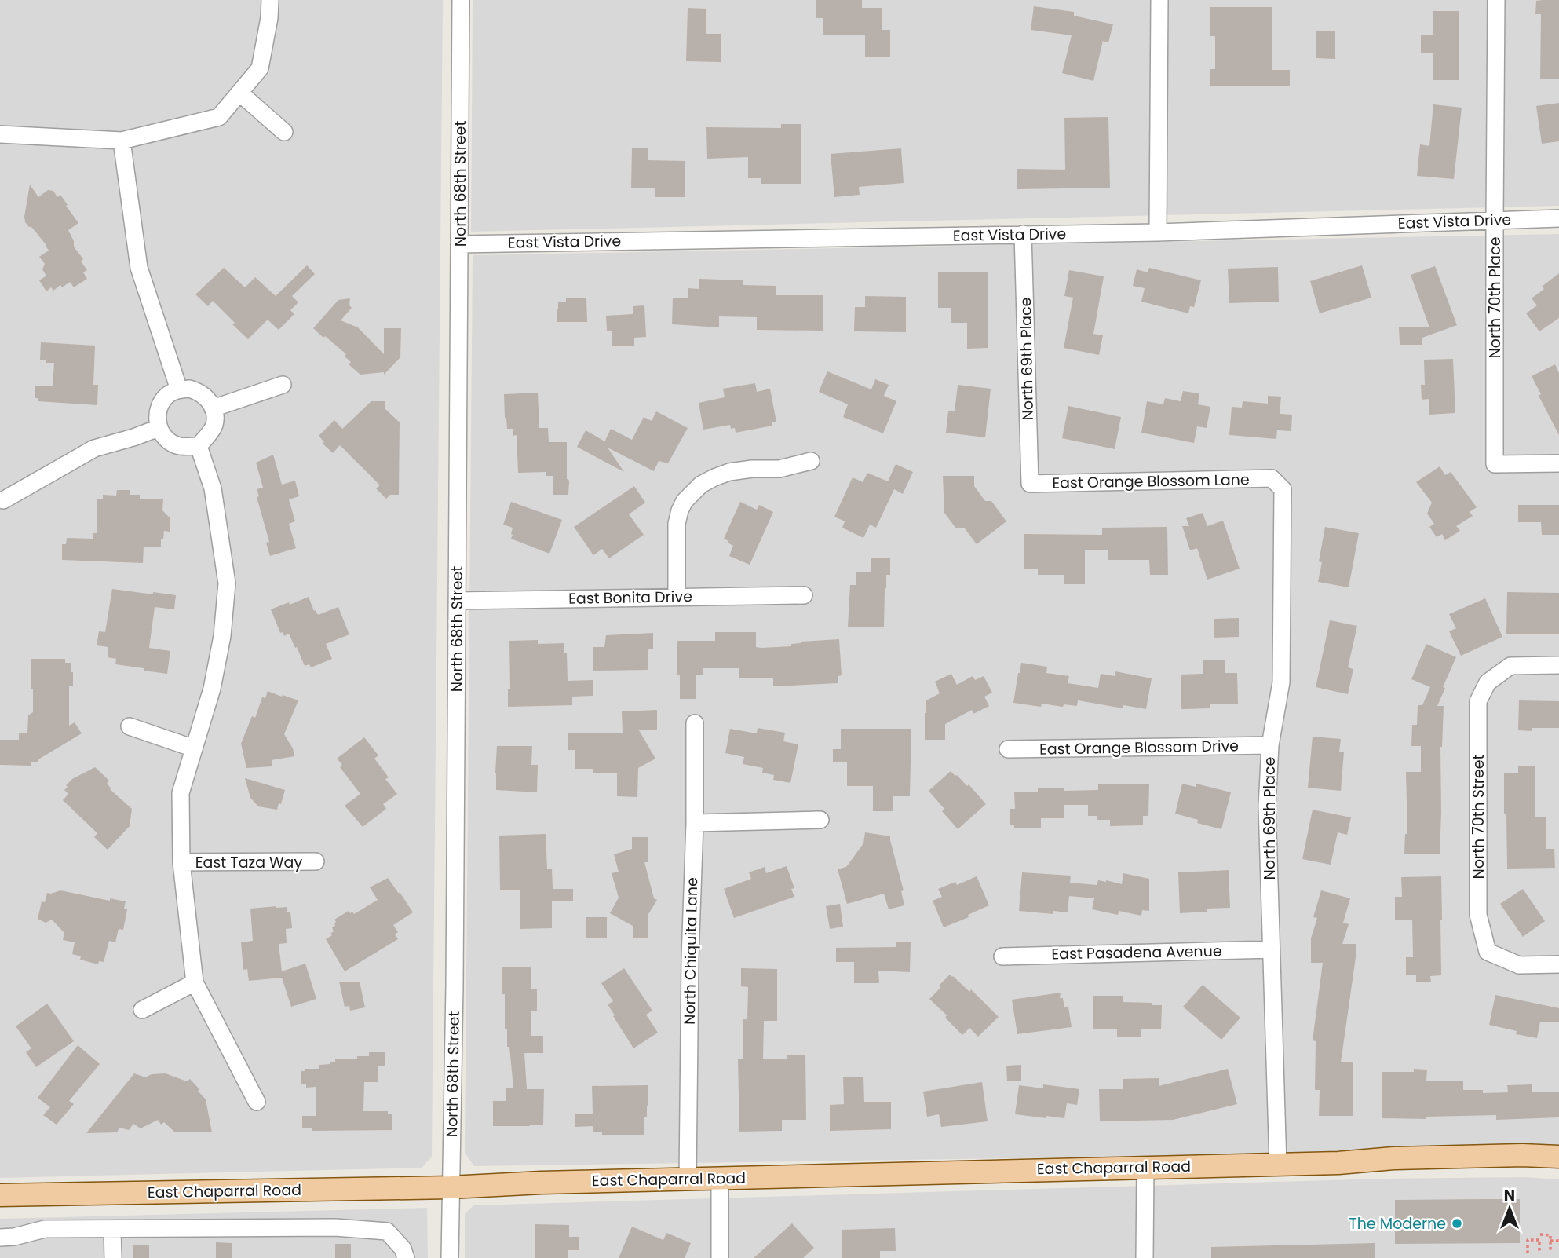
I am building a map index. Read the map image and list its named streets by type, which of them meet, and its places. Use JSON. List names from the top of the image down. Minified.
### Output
{"streets":{"main road":["East Chaparral Road"],"street":["North 68th Street","East Vista Drive","North 70th Place","North 69th Place","East Orange Blossom Lane","East Bonita Drive","East Orange Blossom Drive","North 70th Street","East Taza Way","North Chiquita Lane","East Pasadena Avenue"]},"crossings":[["North 68th Street","East Vista Drive"],["North 68th Street","East Bonita Drive"],["North 68th Street","East Chaparral Road"],["East Vista Drive","North 70th Place"],["East Vista Drive","North 69th Place"],["North 69th Place","East Orange Blossom Lane"],["North 69th Place","East Orange Blossom Drive"],["North 69th Place","East Pasadena Avenue"],["North 69th Place","East Chaparral Road"],["North Chiquita Lane","East Chaparral Road"]],"places":["The Moderne"],"north":"top"}
